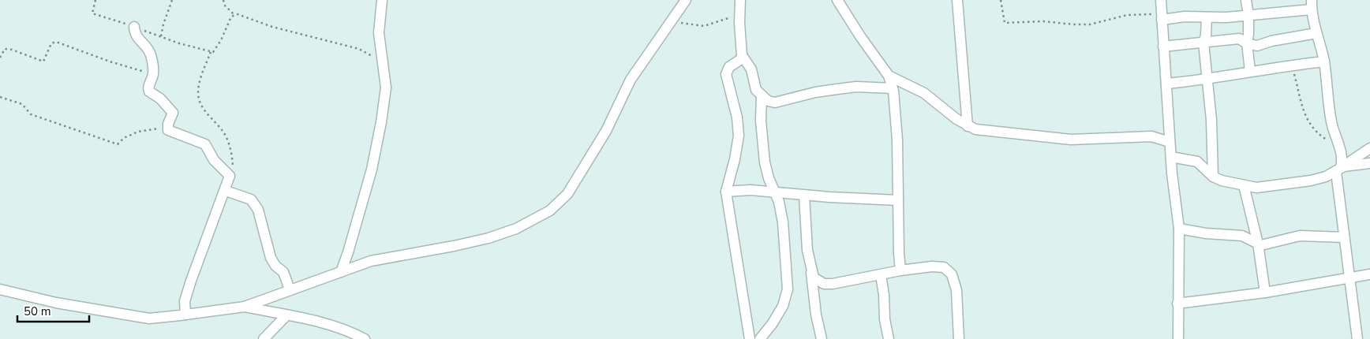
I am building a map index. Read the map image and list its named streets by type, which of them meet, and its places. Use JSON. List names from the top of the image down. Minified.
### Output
{"scale_bar":"50 m"}
